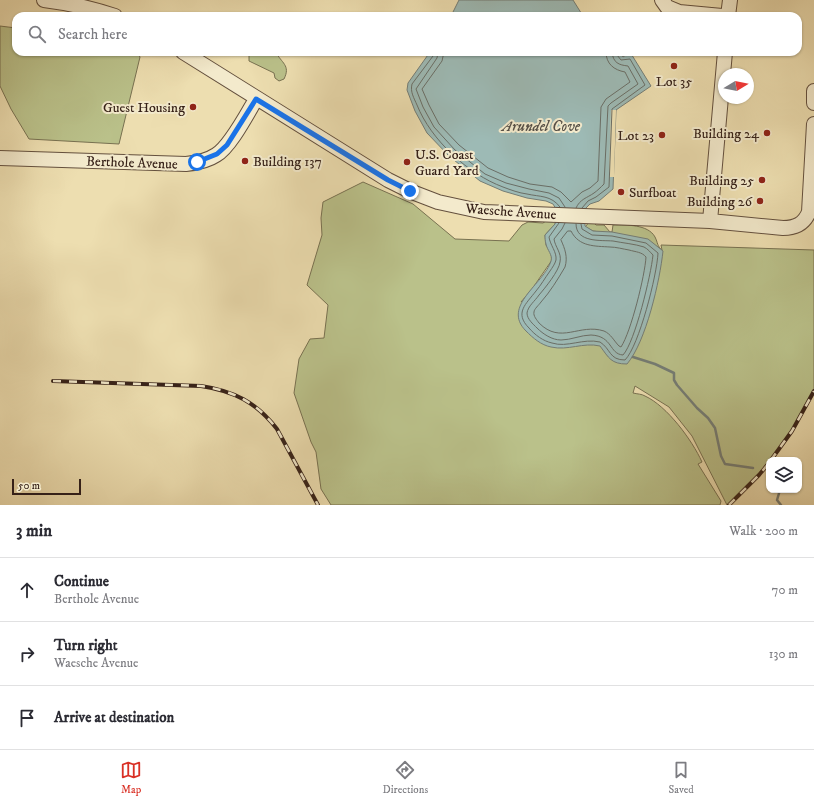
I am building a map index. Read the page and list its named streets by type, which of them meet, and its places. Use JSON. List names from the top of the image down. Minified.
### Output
{"streets":{"street":["Berthole Avenue","Waesche Avenue"]},"crossings":[["Berthole Avenue","Waesche Avenue"]],"water":["Arundel Cove"],"places":["Lot 35","Guest Housing","Building 24","Lot 23","Building 137","U.S. Coast Guard Yard","Building 25","Surfboat","Building 26"],"scale_bar":"50 m","north":"right","page":{"search":"Search here","scale":"50 m","heading":["3 min","Walk · 200 m"],"list":[["Continue","Berthole Avenue","70 m"],["Turn right","Waesche Avenue","130 m"],"Arrive at destination"],"nav":["Map","Directions","Saved"]}}
